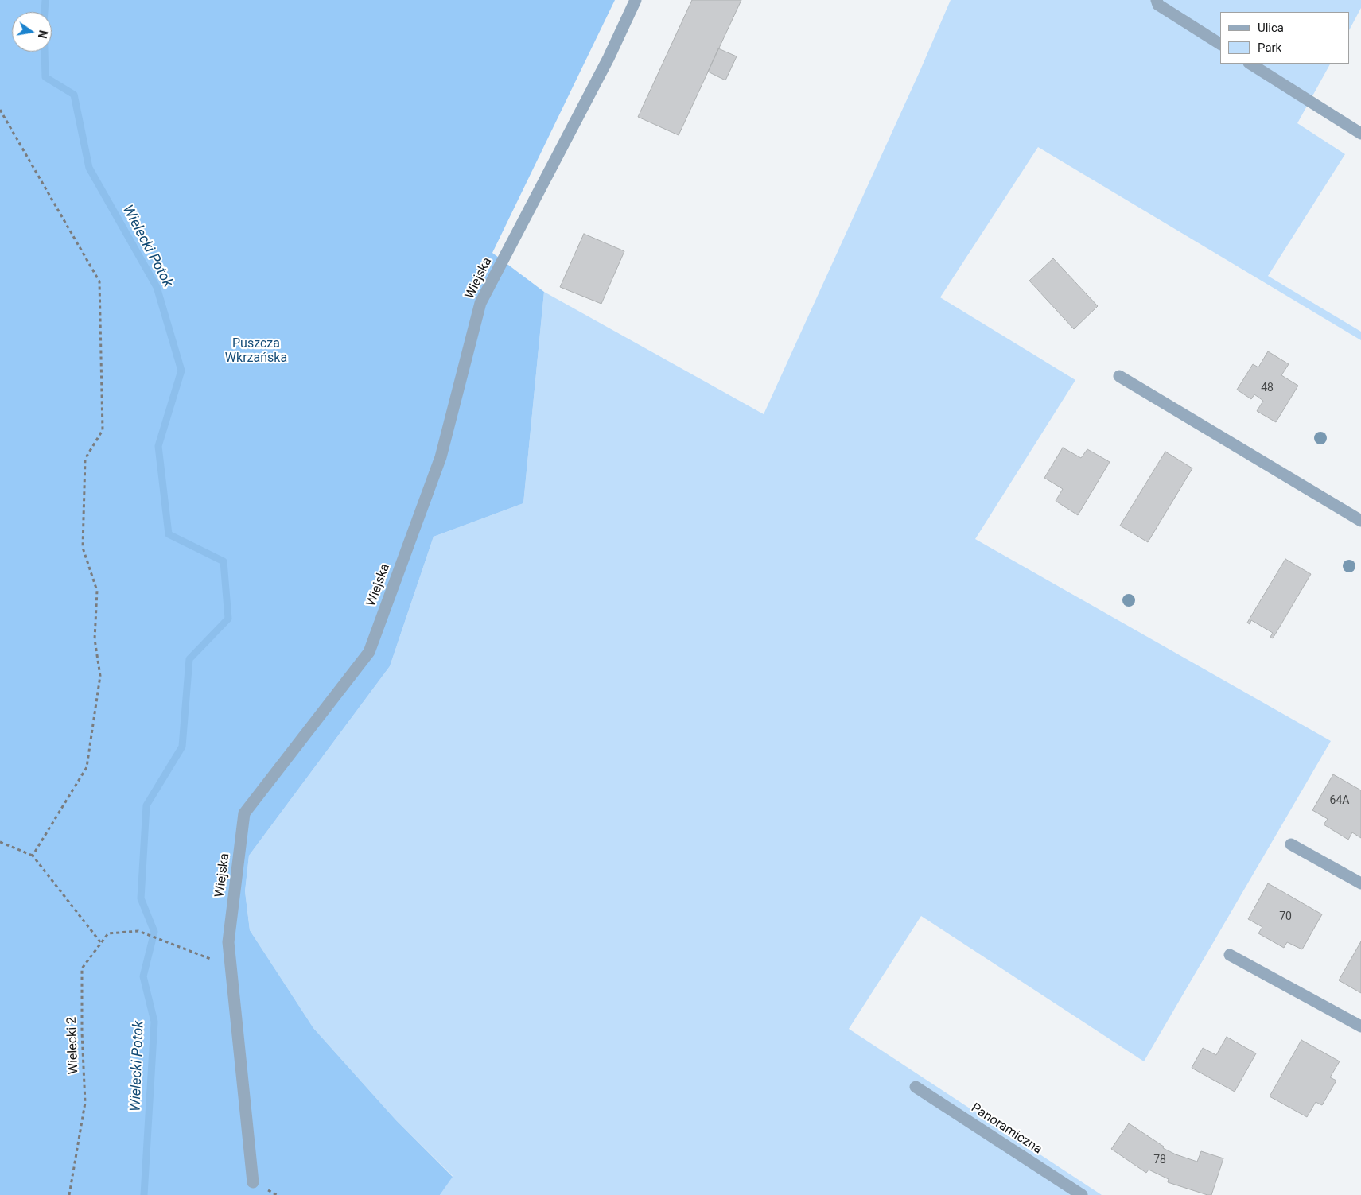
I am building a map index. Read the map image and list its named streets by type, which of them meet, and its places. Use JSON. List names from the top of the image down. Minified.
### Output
{"streets":{"street":["Wiejska","Panoramiczna"],"path":["Wielecki 2"]},"crossings":[["Wiejska","Wielecki 2"]],"water":["Wielecki Potok"],"parks":["Puszcza Wkrzańska"],"house_numbers":["48","64A","70","78"],"legend":["Ulica","Park"],"north":"right"}
